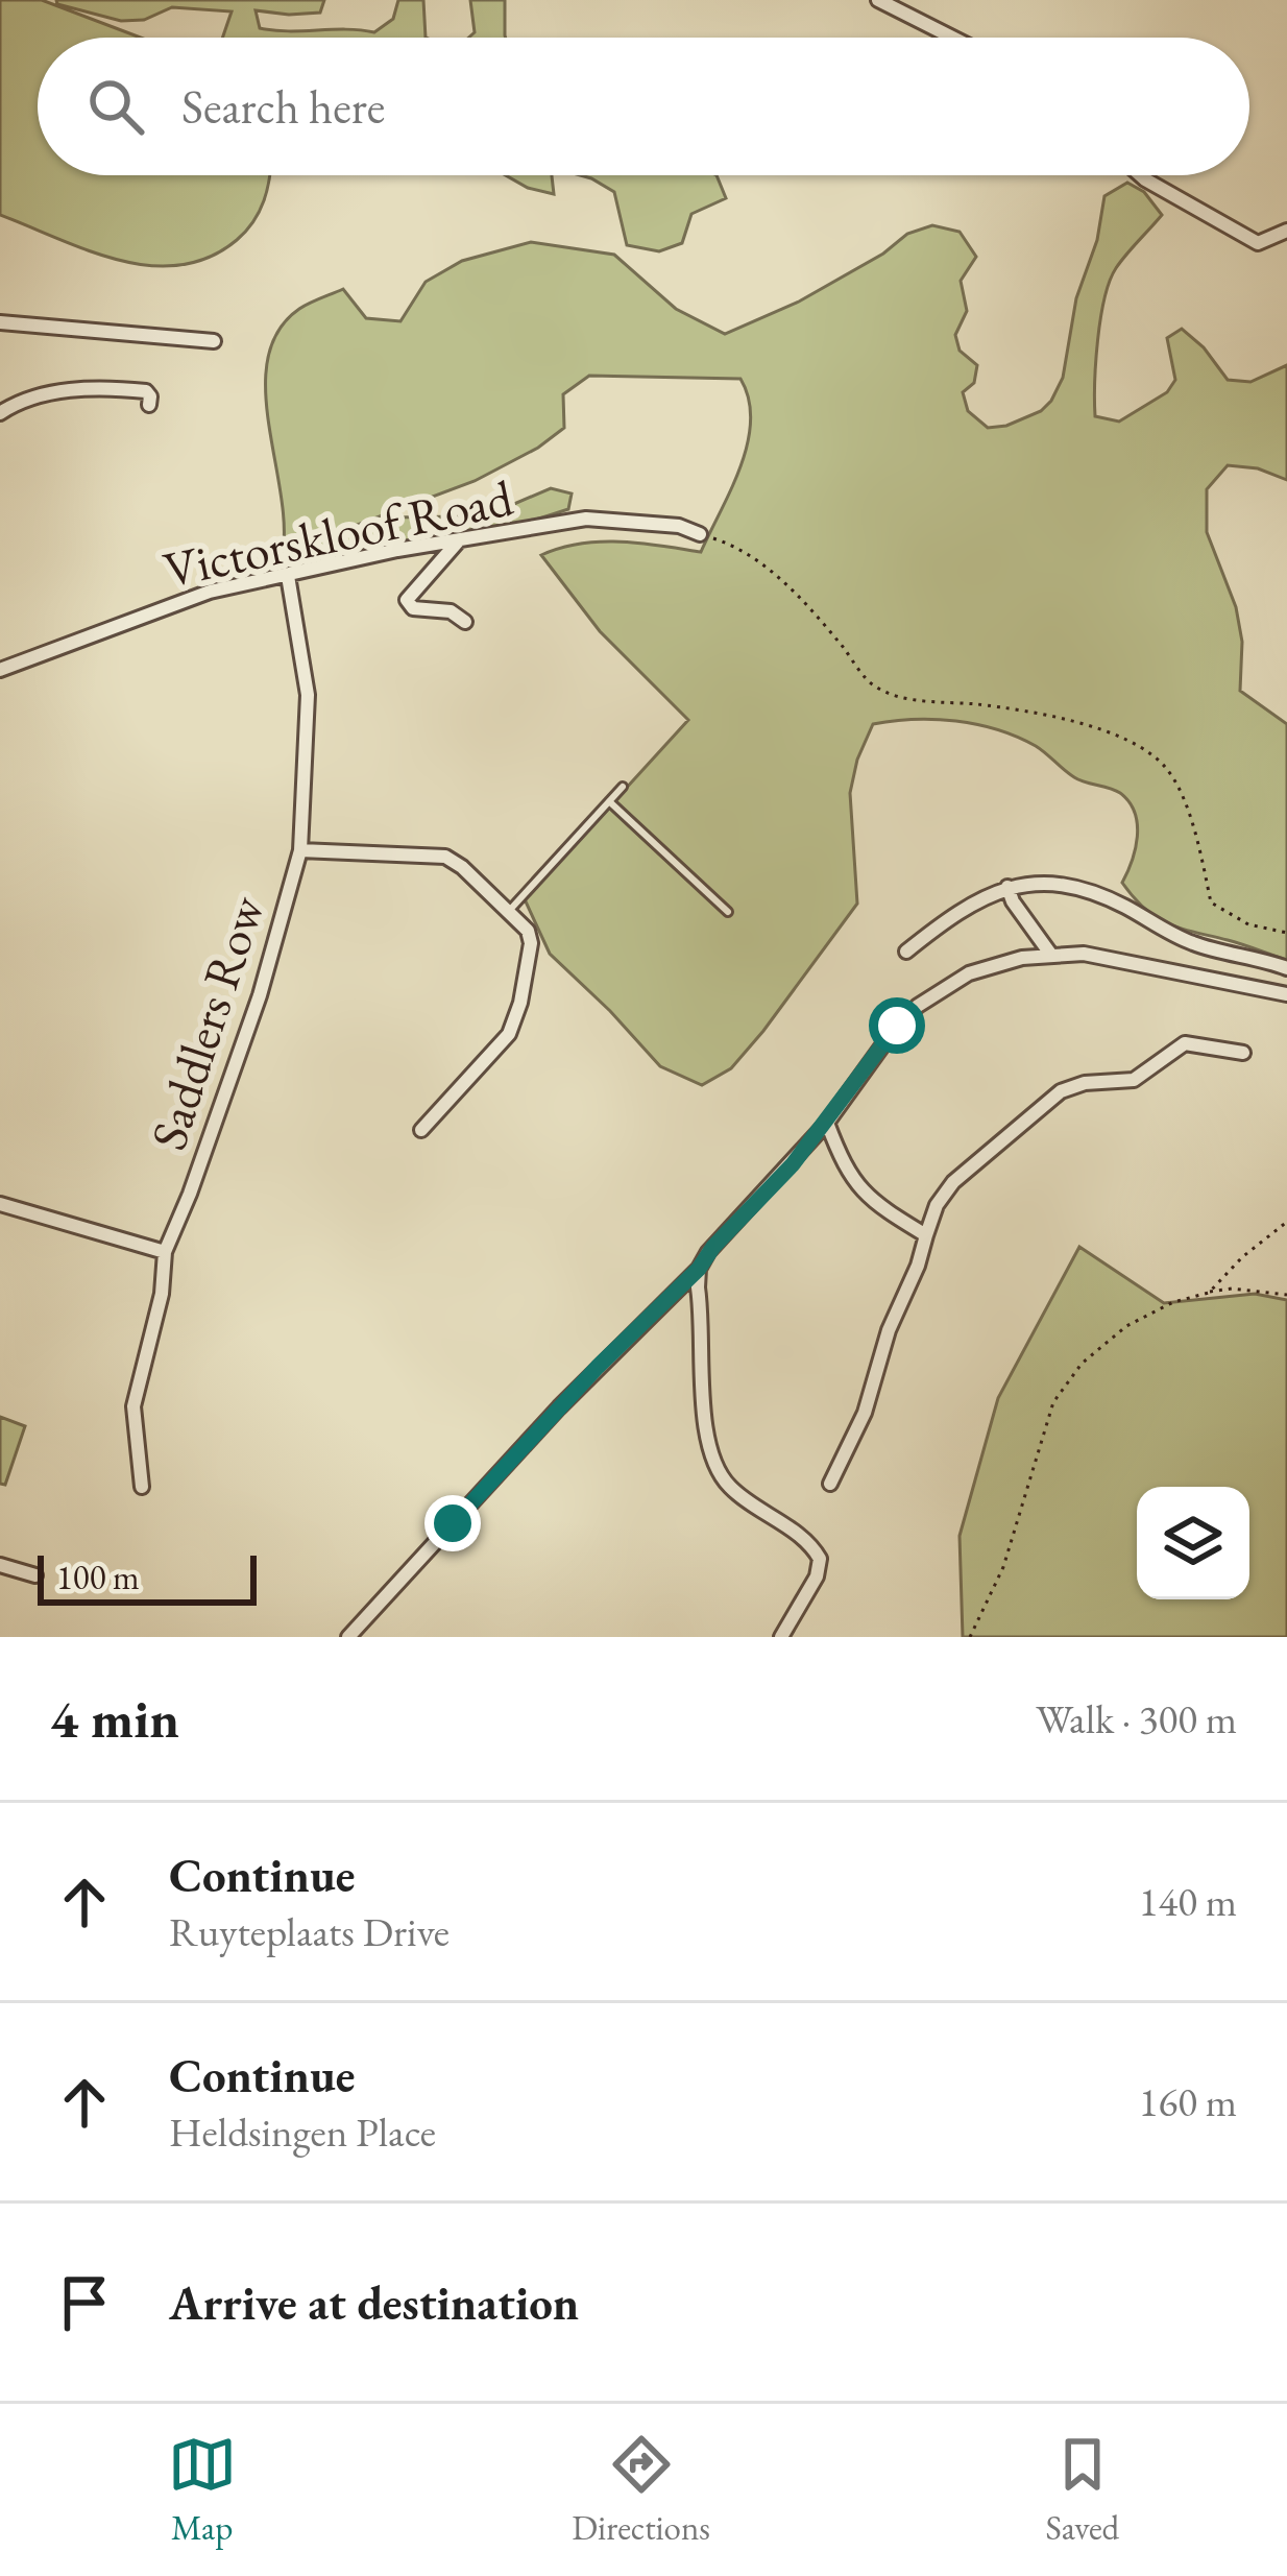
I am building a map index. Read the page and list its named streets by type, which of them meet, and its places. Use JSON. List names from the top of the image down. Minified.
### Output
{"streets":{"street":["Victorskloof Road","Saddlers Row"]},"crossings":[["Victorskloof Road","Saddlers Row"]],"scale_bar":"100 m","page":{"search":"Search here","scale":"100 m","heading":["4 min","Walk · 300 m"],"list":[["Continue","Ruyteplaats Drive","140 m"],["Continue","Heldsingen Place","160 m"],"Arrive at destination"],"nav":["Map","Directions","Saved"]}}
